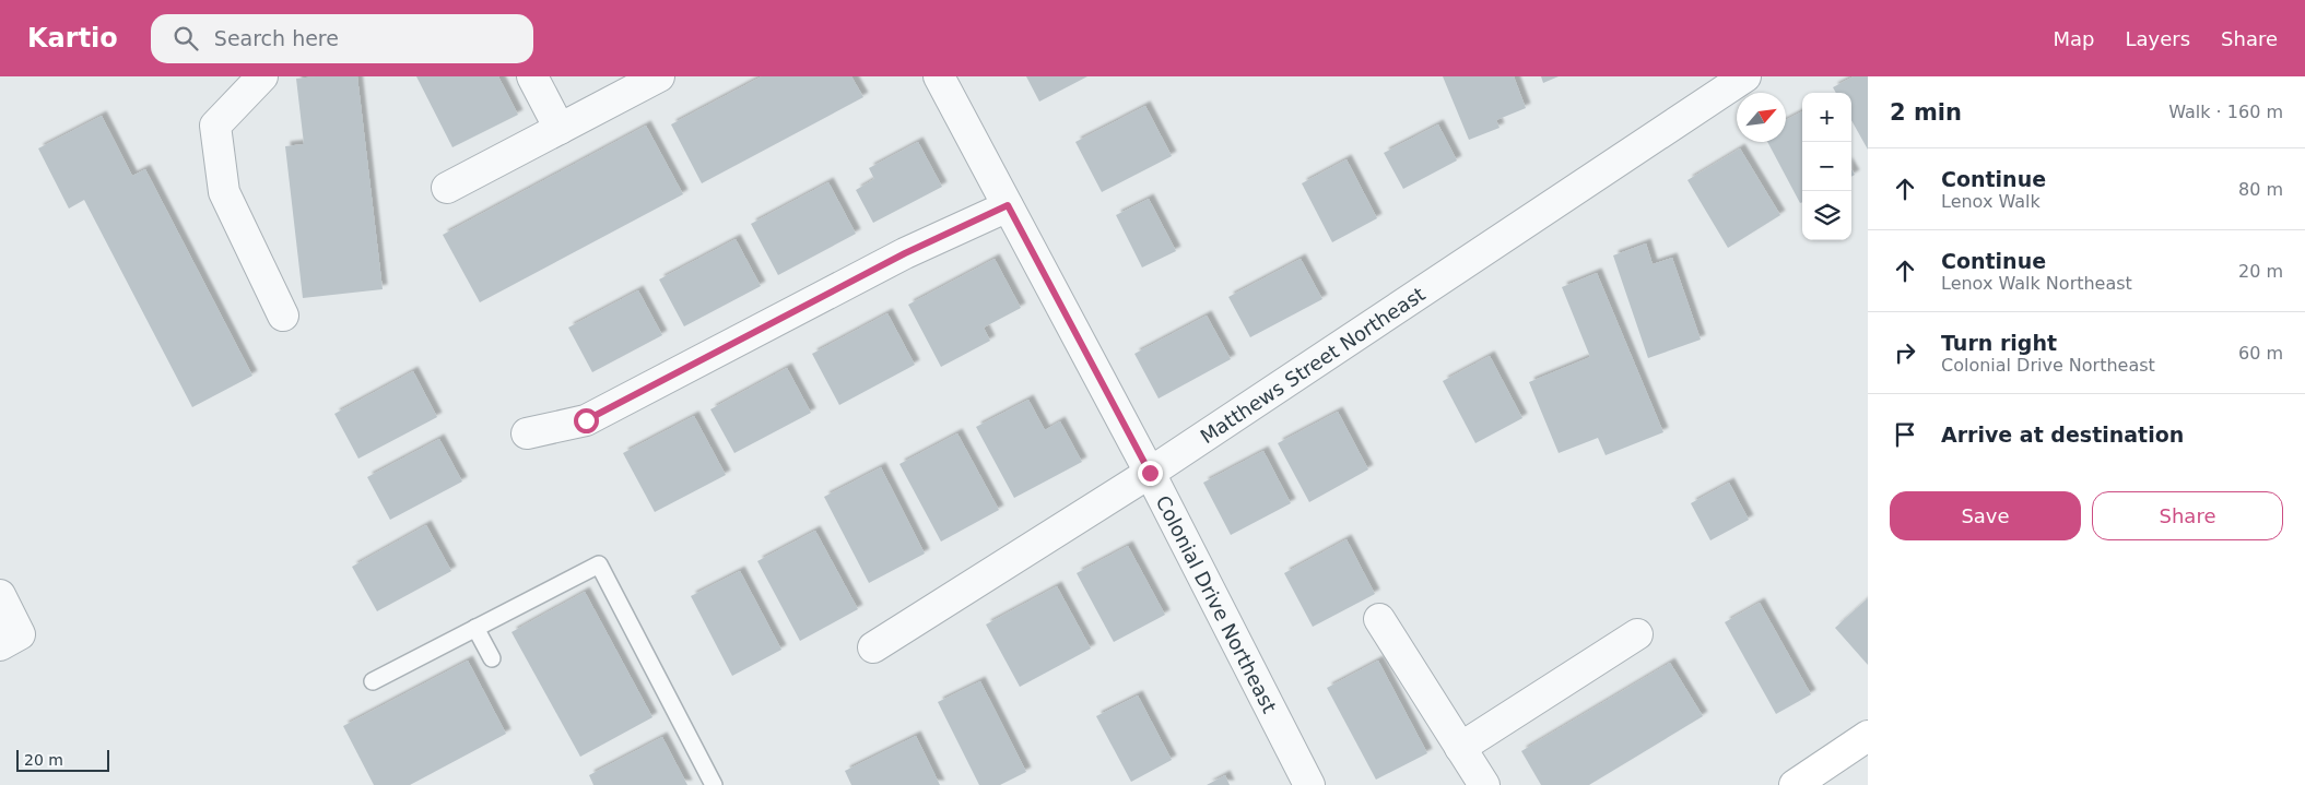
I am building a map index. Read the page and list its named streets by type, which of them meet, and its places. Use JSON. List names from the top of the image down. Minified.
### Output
{"streets":{"street":["Matthews Street Northeast","Colonial Drive Northeast"]},"crossings":[["Matthews Street Northeast","Colonial Drive Northeast"]],"scale_bar":"20 m","north":"top right","page":{"header":"Kartio","search":"Search here","nav":["Map","Layers","Share"],"heading":["2 min","Walk · 160 m"],"map_buttons":["+","−"],"list":[["Continue","Lenox Walk","80 m"],["Continue","Lenox Walk Northeast","20 m"],["Turn right","Colonial Drive Northeast","60 m"],"Arrive at destination"],"buttons":["Save","Share"],"scale":"20 m"}}
